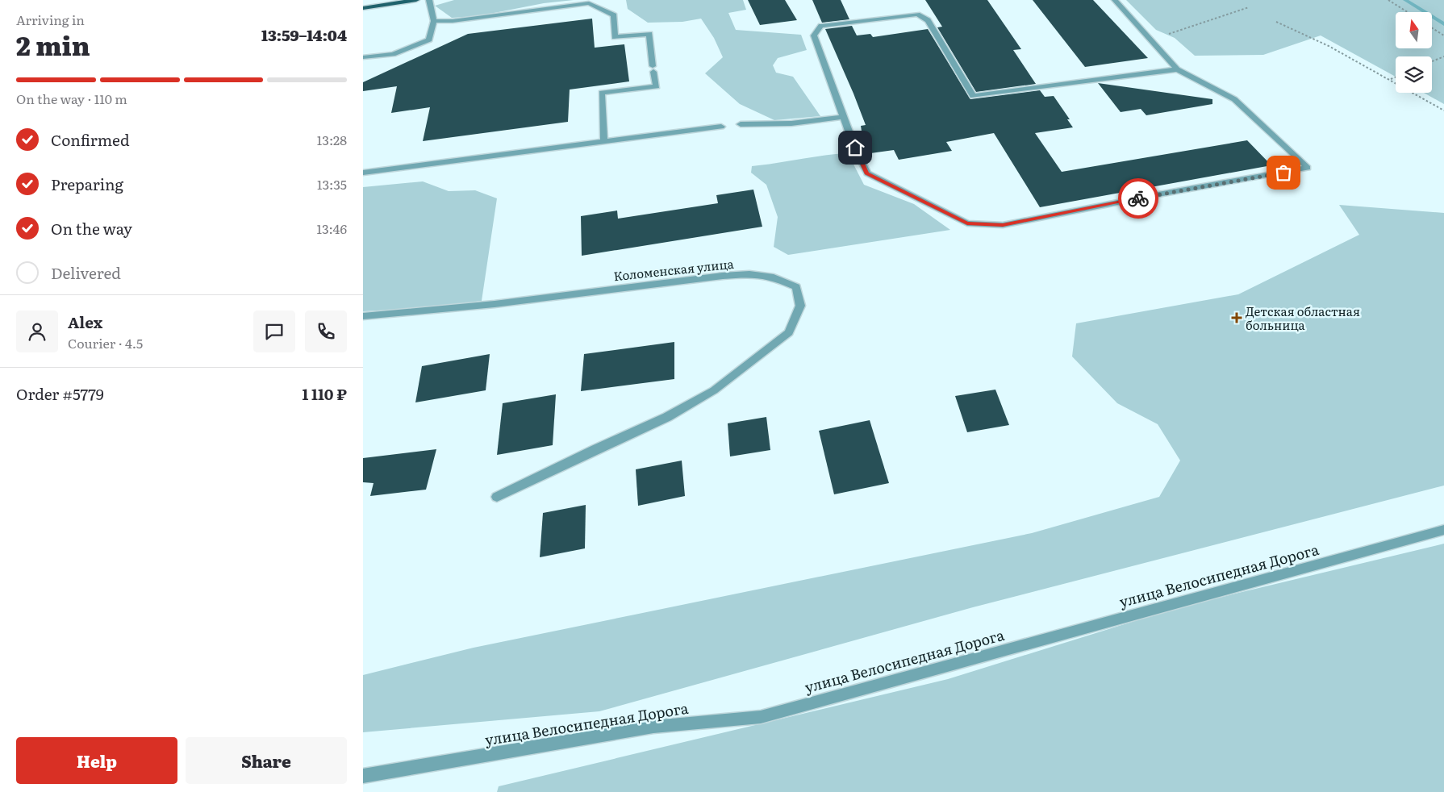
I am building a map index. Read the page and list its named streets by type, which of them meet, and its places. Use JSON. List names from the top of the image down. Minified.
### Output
{"streets":{"street":["Коломенская улица","улица Велосипедная Дорога"]},"places":{"health":["Детская областная больница"]},"north":"top","page":{"heading":["2 min","Arriving in","13:59–14:04"],"panel":["Alex","Courier · 4.5","Order #5779","1 110 ₽"],"bar":"On the way · 110 m","list":[["Confirmed","13:28"],["Preparing","13:35"],["On the way","13:46"],"Delivered"],"buttons":["Help","Share"]}}
